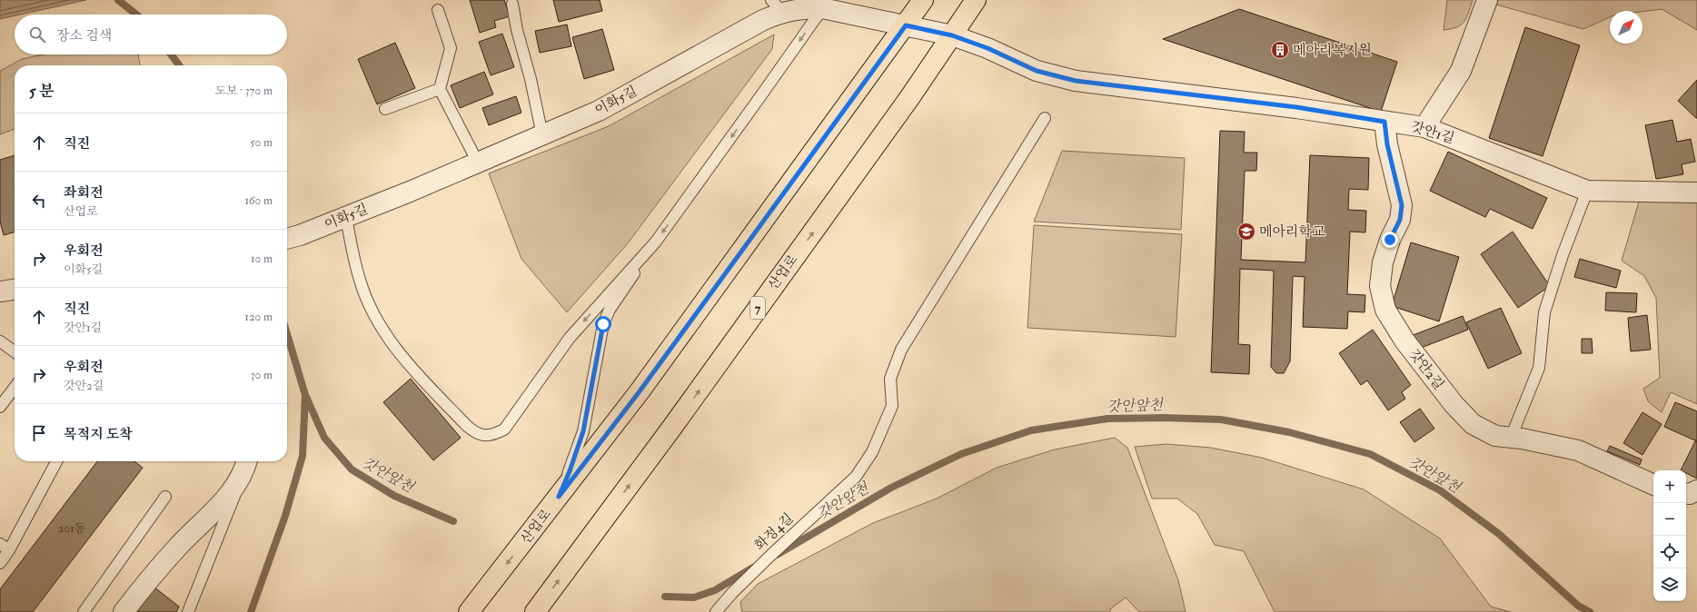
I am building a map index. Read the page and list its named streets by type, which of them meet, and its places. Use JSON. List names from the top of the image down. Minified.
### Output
{"streets":{"main road":["산업로","7"],"street":["이화5길","갓안1길","갓안2길"],"lane":["화정4길"]},"crossings":[["이화5길","갓안1길"],["이화5길","산업로"],["갓안1길","산업로"],["갓안1길","갓안2길"]],"water":["갓안앞천"],"places":{"building":["메아리복지원"],"school or university":["메아리학교"]},"house_numbers":["201동"],"north":"top right","page":{"search":"장소 검색","heading":["5 분","도보 · 370 m"],"list":[["직진","50 m"],["좌회전","산업로","160 m"],["우회전","이화5길","10 m"],["직진","갓안1길","120 m"],["우회전","갓안2길","30 m"],"목적지 도착"],"map_buttons":["+","−"]}}
